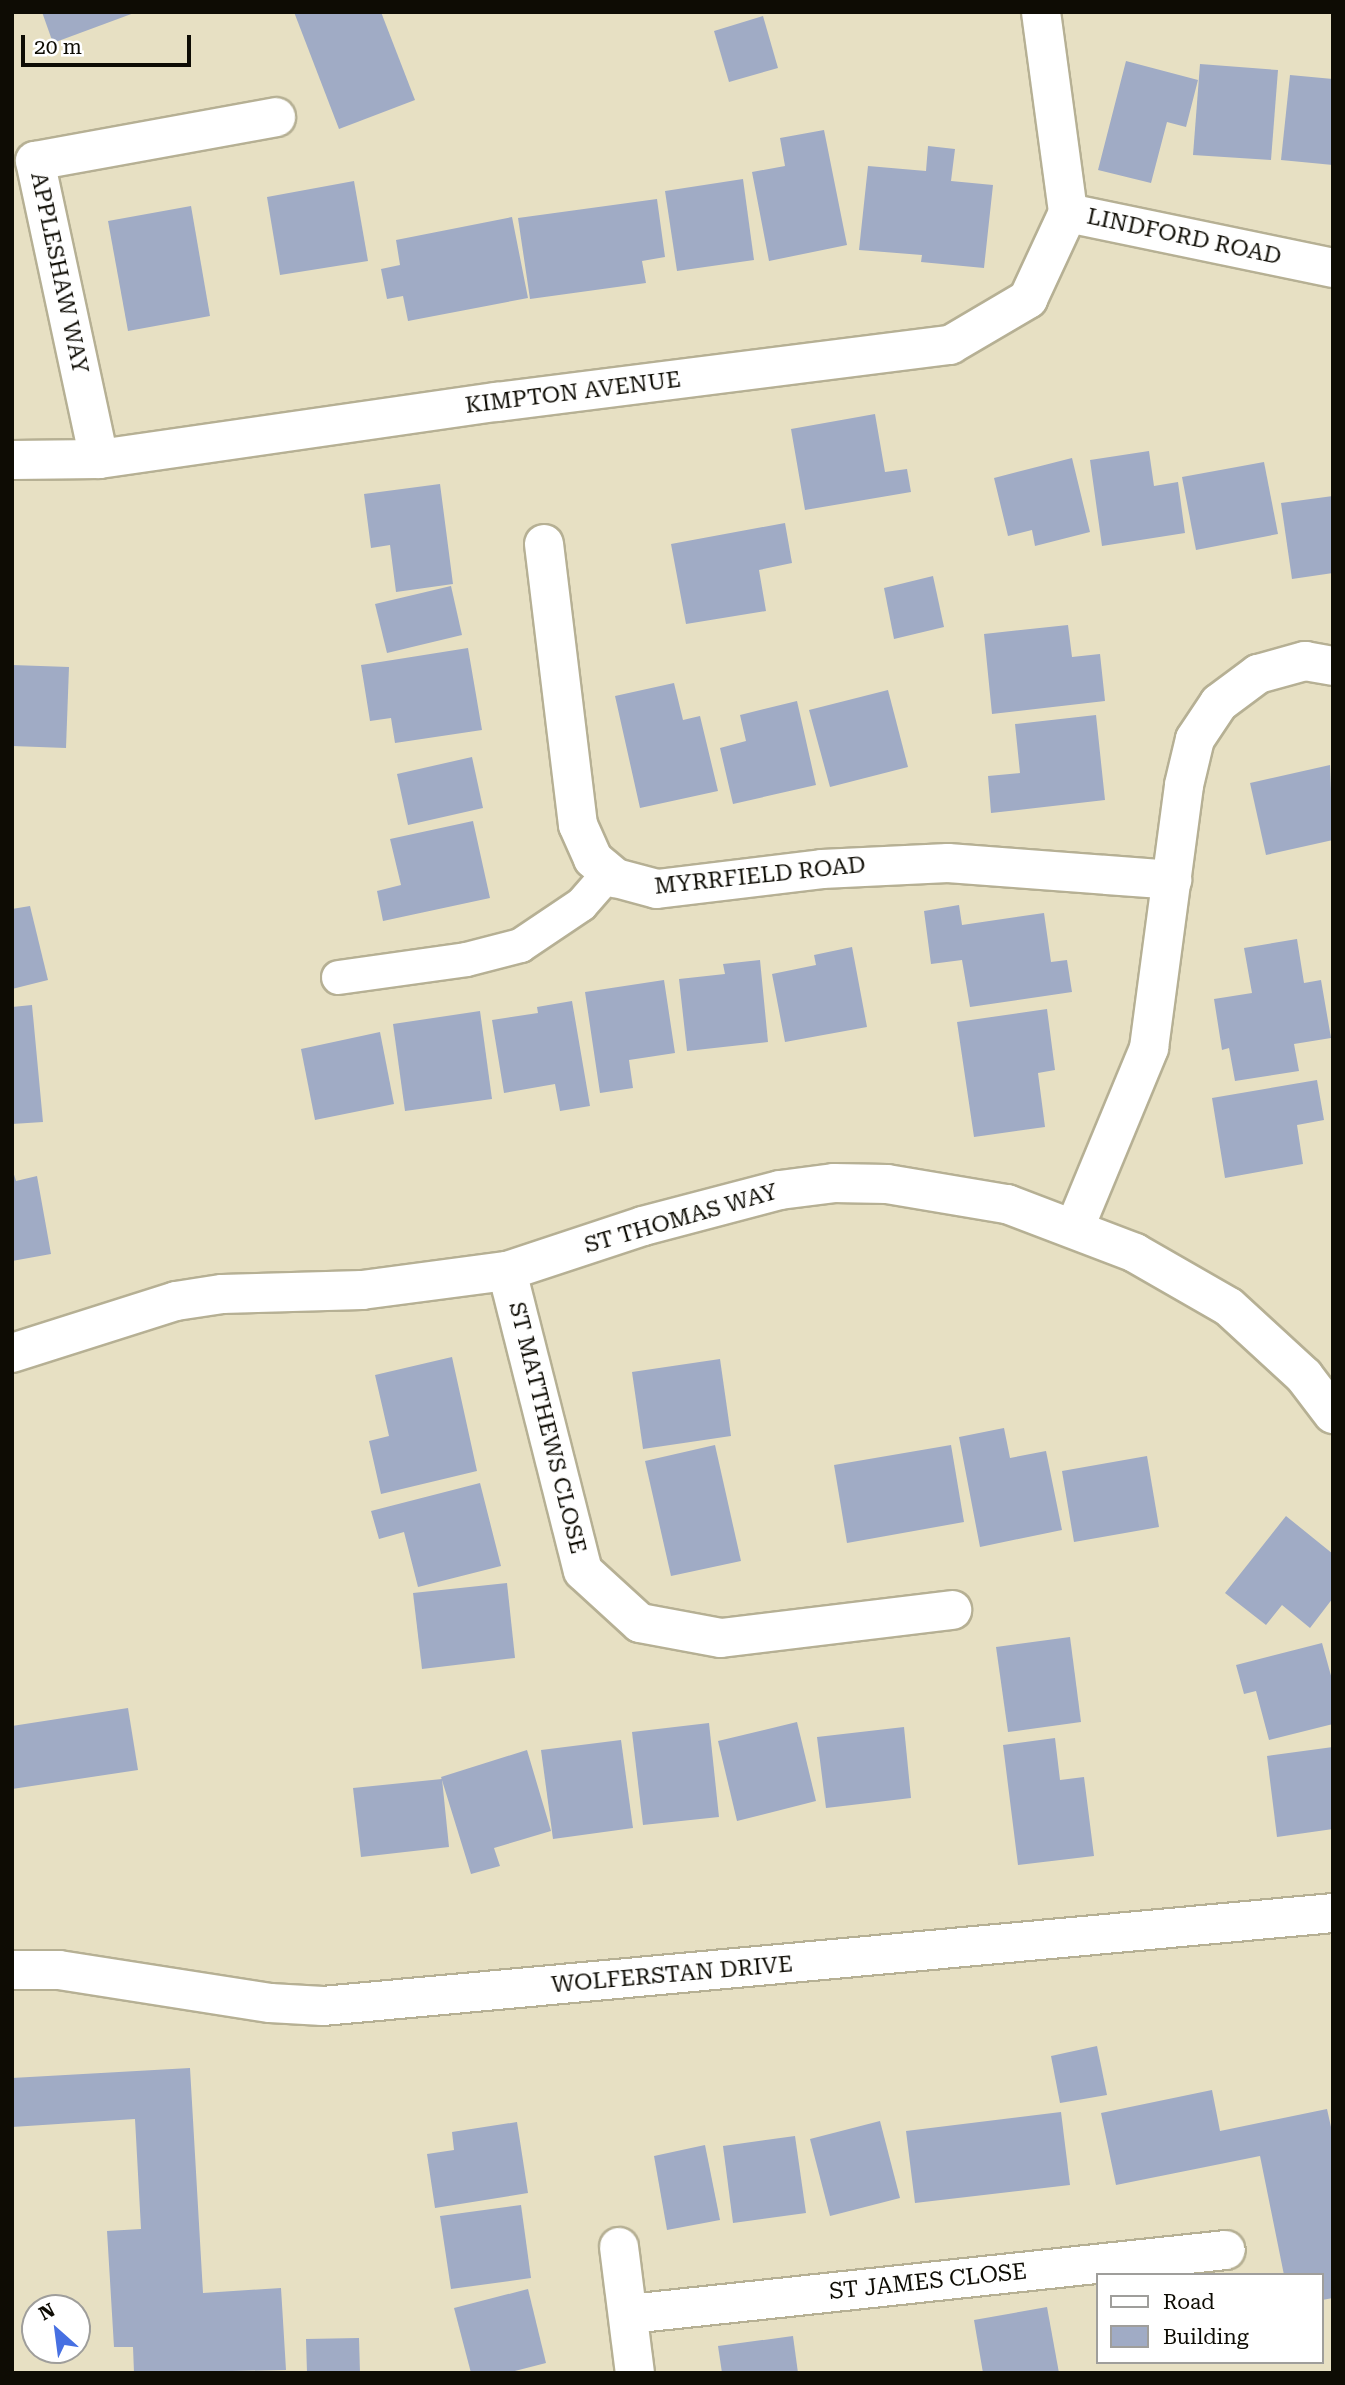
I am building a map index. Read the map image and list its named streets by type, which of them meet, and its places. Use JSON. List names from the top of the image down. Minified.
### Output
{"streets":{"street":["LINDFORD ROAD","APPLESHAW WAY","KIMPTON AVENUE","MYRRFIELD ROAD","ST THOMAS WAY","ST MATTHEWS CLOSE","WOLFERSTAN DRIVE","ST JAMES CLOSE"]},"crossings":[["LINDFORD ROAD","KIMPTON AVENUE"],["APPLESHAW WAY","KIMPTON AVENUE"],["ST THOMAS WAY","ST MATTHEWS CLOSE"]],"legend":["Road","Building"],"scale_bar":"20 m","north":"top left"}
